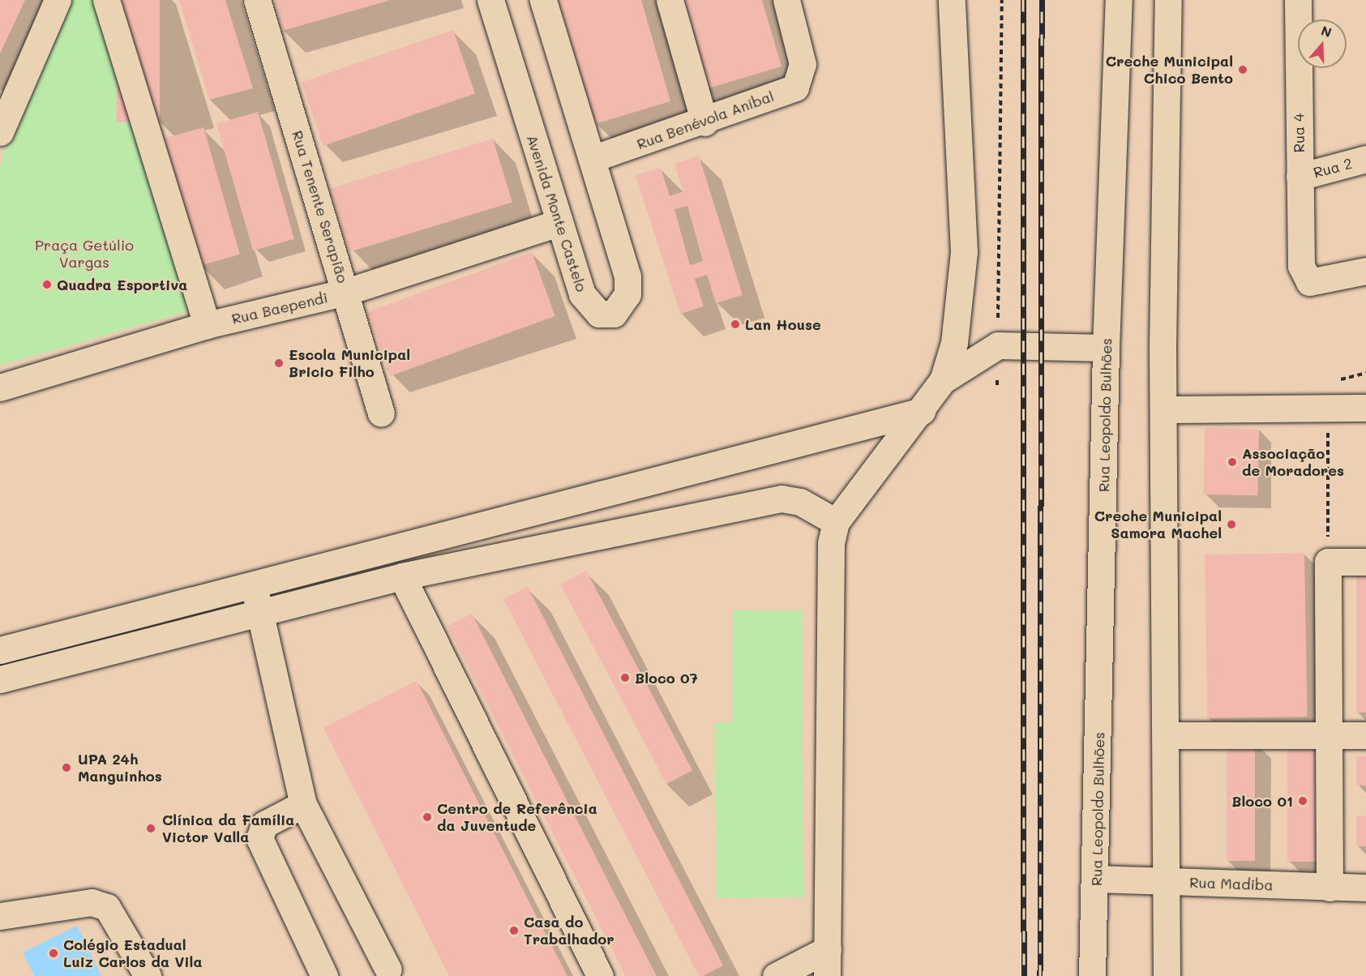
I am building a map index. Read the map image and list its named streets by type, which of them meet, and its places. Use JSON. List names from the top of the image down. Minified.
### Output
{"streets":{"street":["Rua Benévola Aníbal","Rua 4","Rua 2","Rua Tenente Serapião","Avenida Monte Castelo","Rua Baependi","Rua Leopoldo Bulhões","Rua Madiba"]},"crossings":[["Rua Benévola Aníbal","Avenida Monte Castelo"],["Rua 4","Rua 2"],["Rua Tenente Serapião","Rua Baependi"],["Avenida Monte Castelo","Rua Baependi"],["Rua Leopoldo Bulhões","Rua Madiba"]],"parks":["Praça Getúlio Vargas"],"places":["Creche Municipal Chico Bento","Quadra Esportiva","Lan House","Escola Municipal Bricio Filho","Associação de Moradores","Creche Municipal Samora Machel","Bloco 07","UPA 24h Manguinhos","Bloco 01","Centro de Referência da Juventude","Clínica da Família Victor Valla","Casa do Trabalhador","Colégio Estadual Luiz Carlos da Vila"],"north":"top"}
